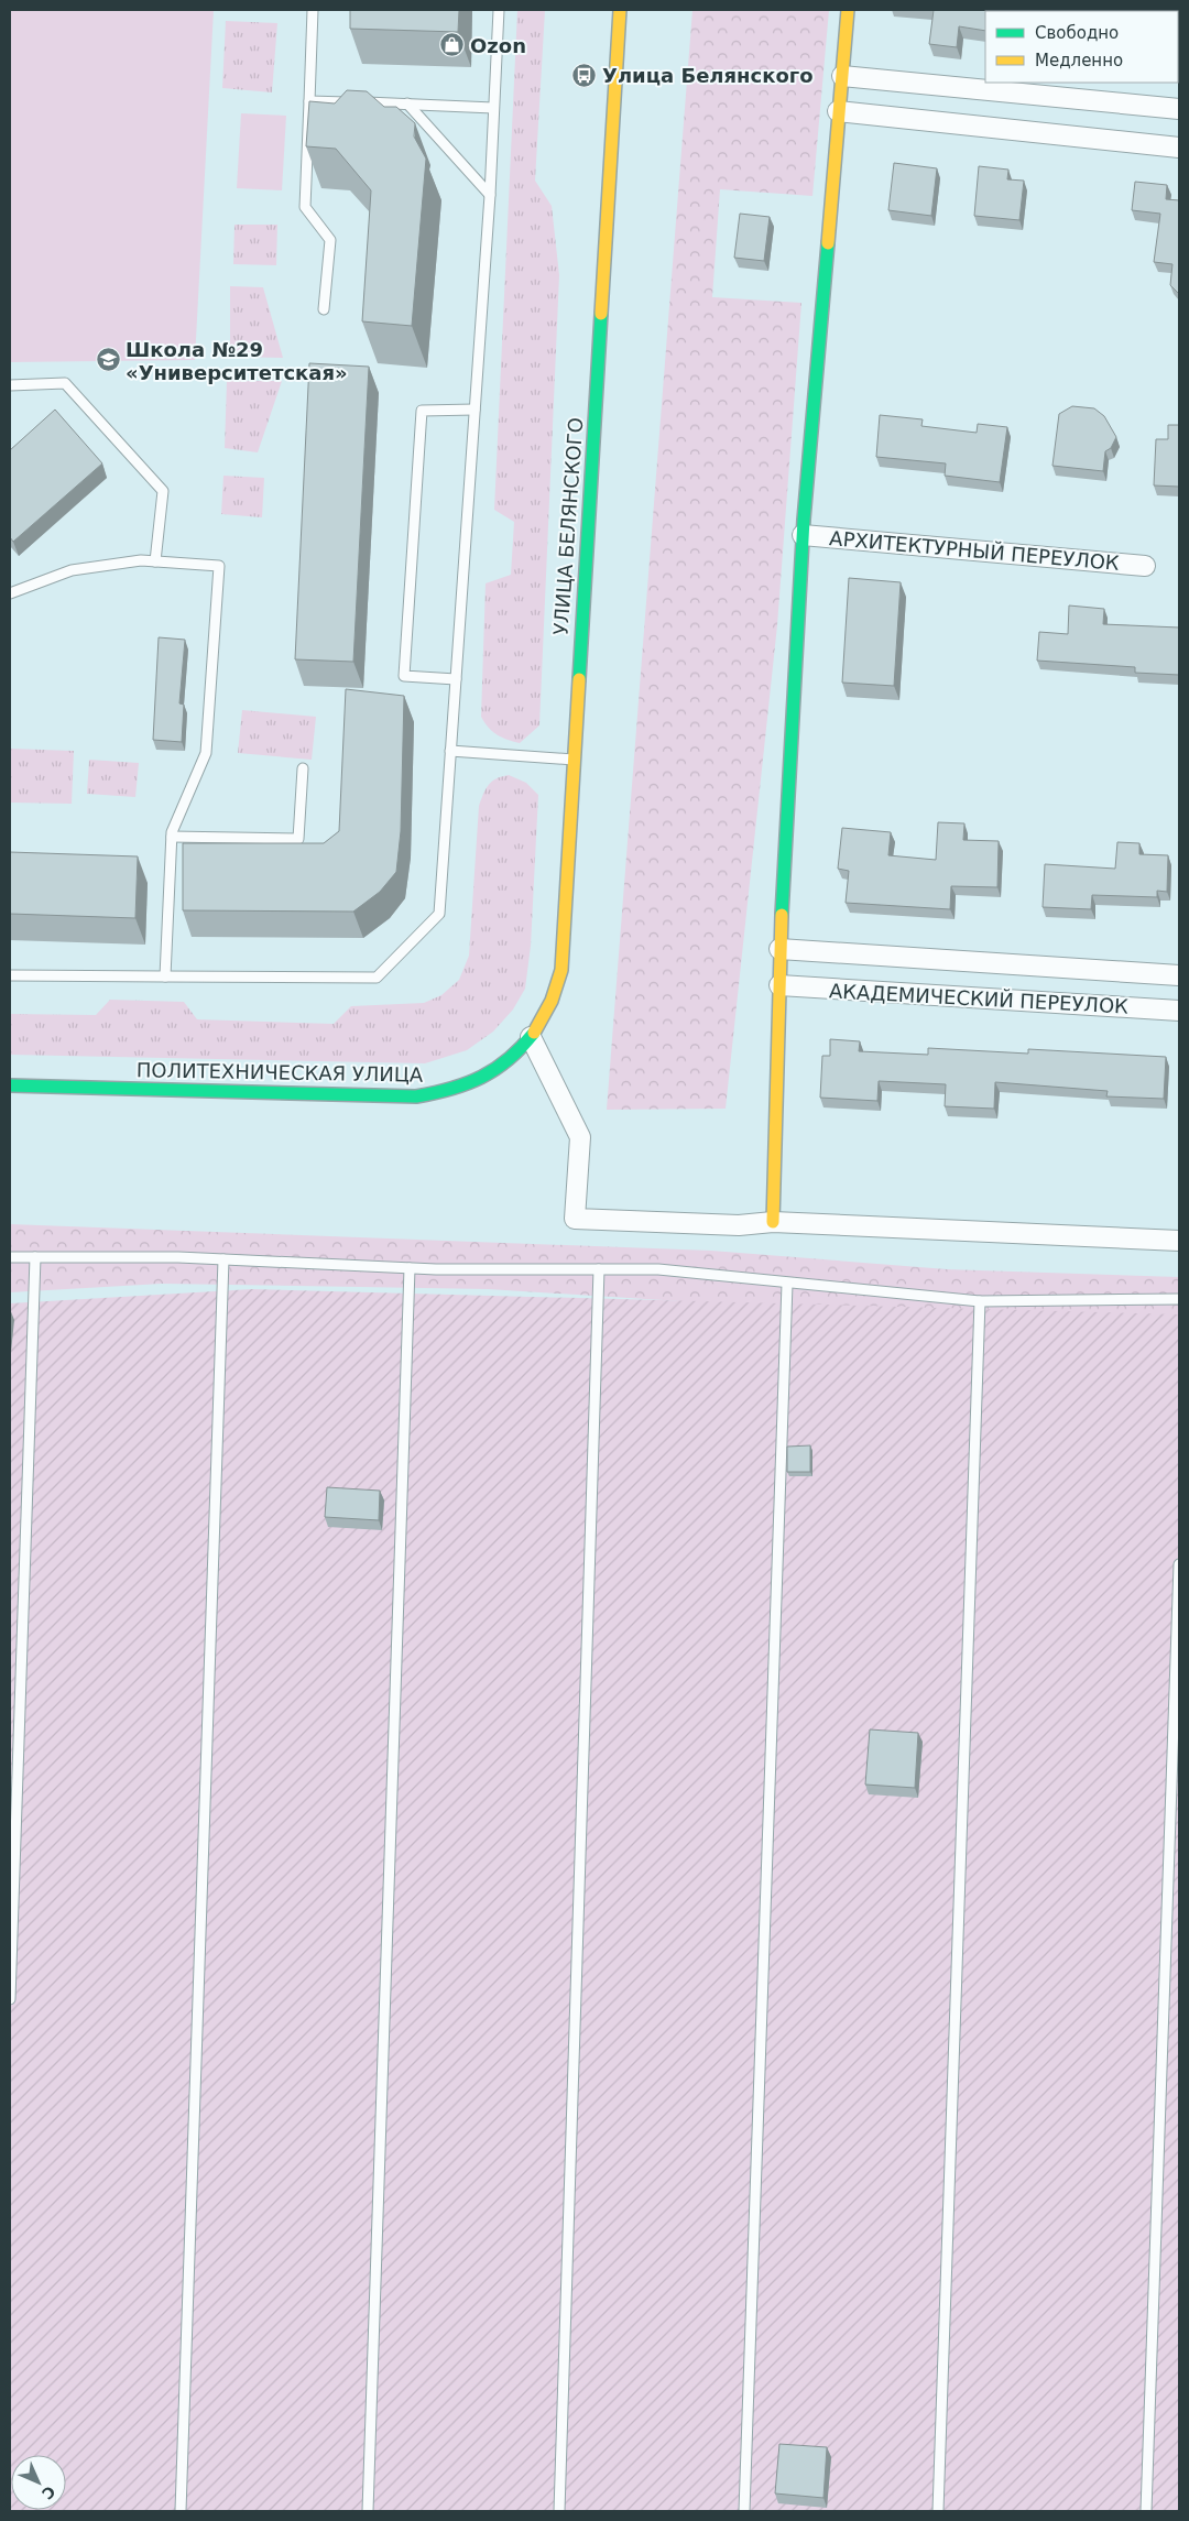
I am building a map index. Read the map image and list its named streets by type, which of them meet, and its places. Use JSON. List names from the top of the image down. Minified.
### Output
{"streets":{"street":["УЛИЦА БЕЛЯНСКОГО","АРХИТЕКТУРНЫЙ ПЕРЕУЛОК","АКАДЕМИЧЕСКИЙ ПЕРЕУЛОК","ПОЛИТЕХНИЧЕСКАЯ УЛИЦА"]},"crossings":[["УЛИЦА БЕЛЯНСКОГО","ПОЛИТЕХНИЧЕСКАЯ УЛИЦА"]],"places":{"shop":["Ozon"],"bus stop":["Улица Белянского"],"school or university":["Школа №29 «Университетская»"]},"legend":["Свободно","Медленно"],"north":"bottom right"}
